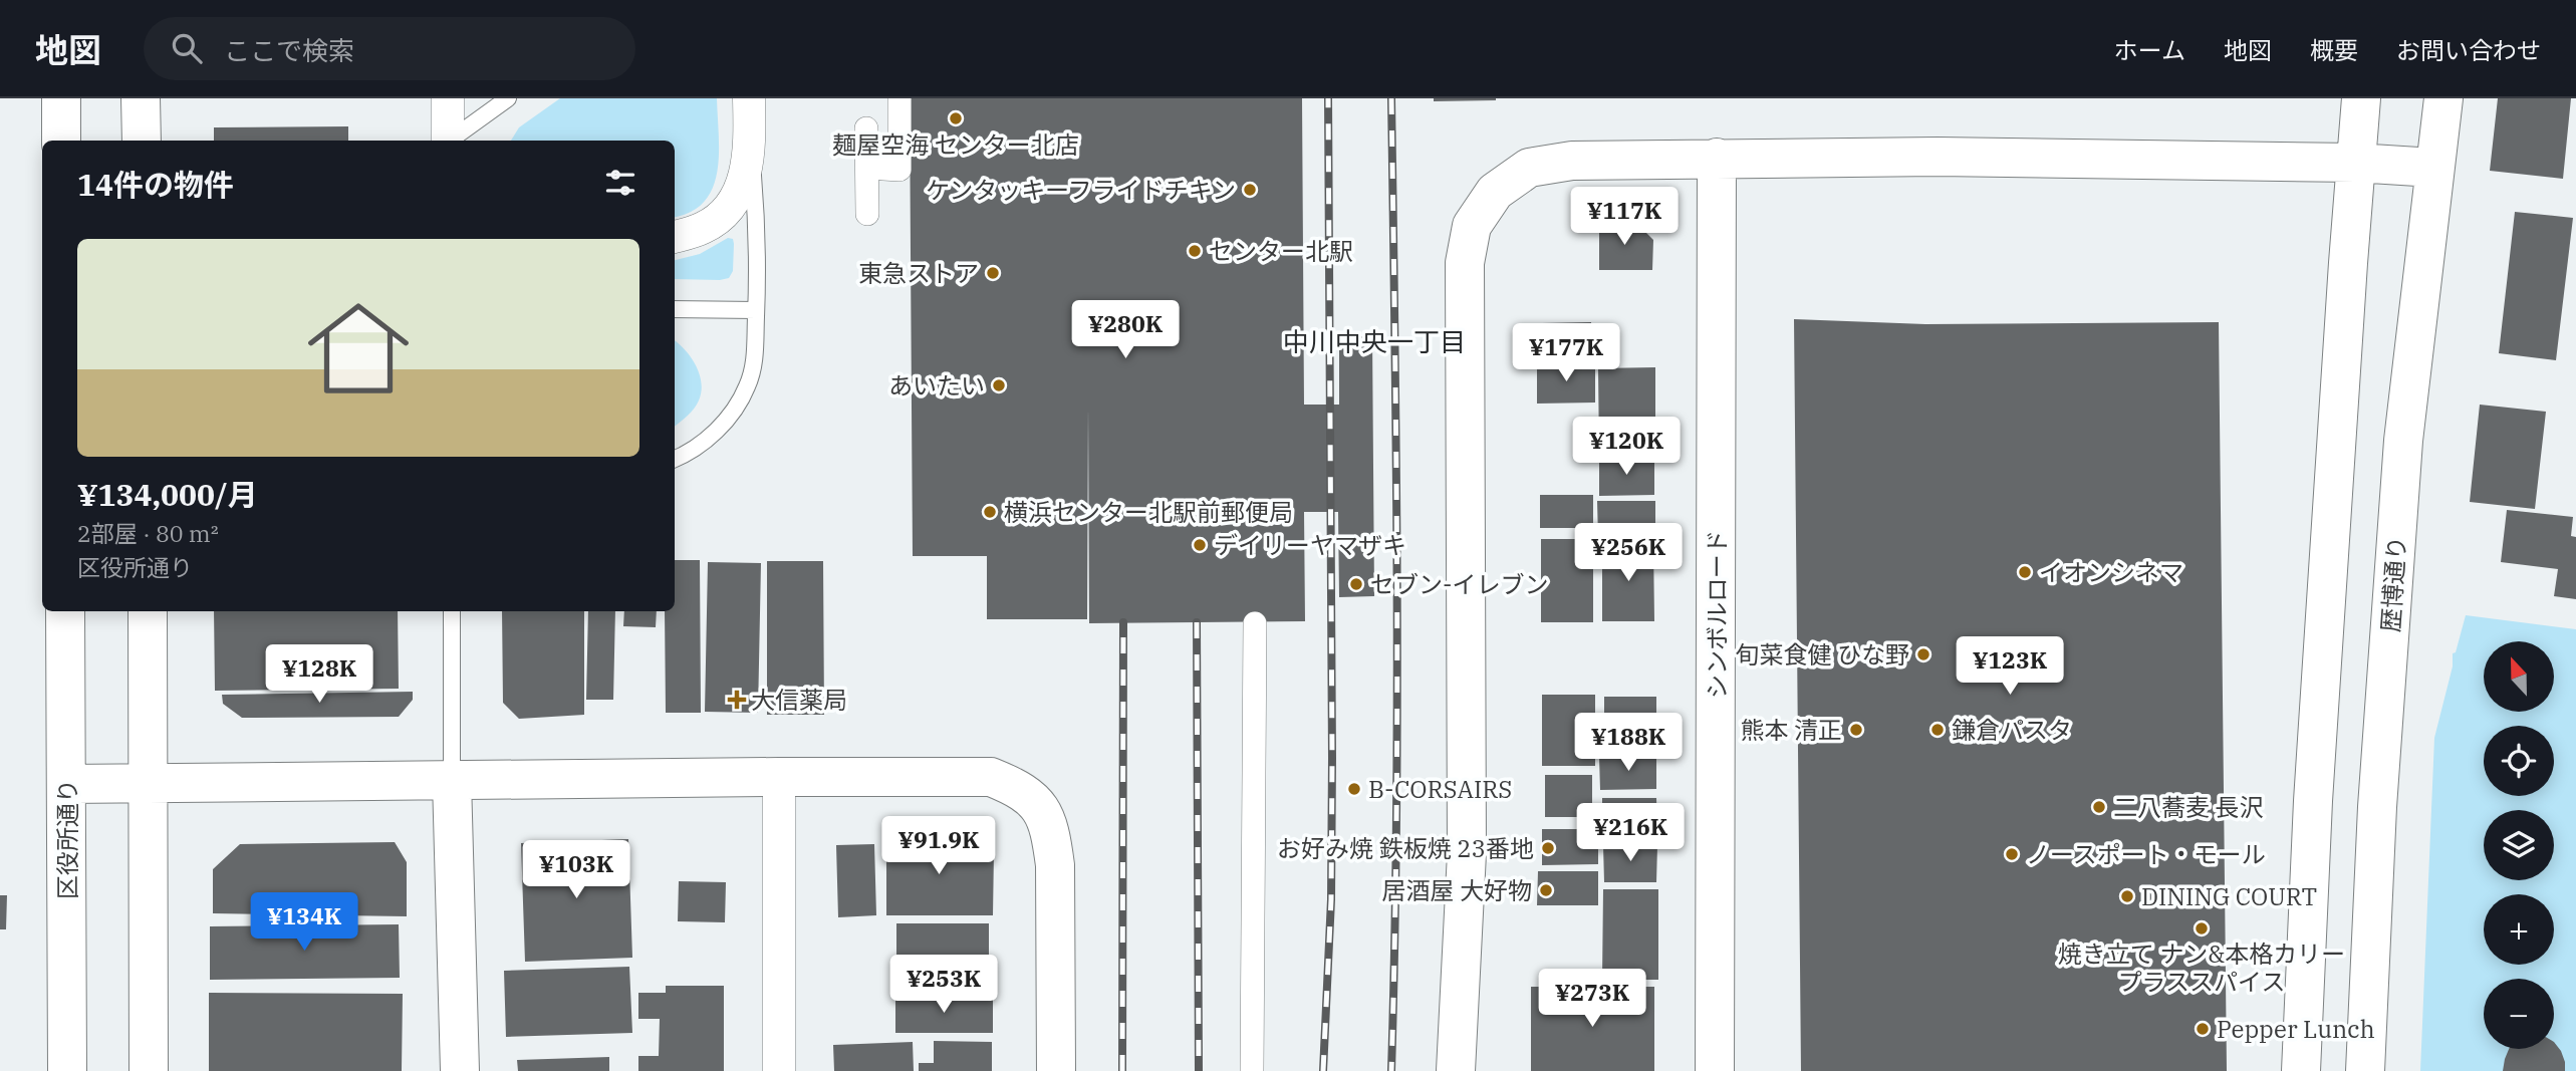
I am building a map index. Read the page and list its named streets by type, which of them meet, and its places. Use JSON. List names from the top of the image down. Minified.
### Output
{"streets":{"street":["歴博通り","シンボルロード","区役所通り"]},"districts":["中川中央一丁目"],"places":{"other":["麺屋空海 センター北店","ケンタッキーフライドチキン","センター北駅","東急ストア","あいたい","横浜センター北駅前郵便局","デイリーヤマザキ","イオンシネマ","セブン-イレブン","旬菜食健 ひな野","熊本 清正","鎌倉パスタ","B-CORSAIRS","二八蕎麦 長沢","お好み焼 鉄板焼 23番地","ノースポート・モール","居酒屋 大好物","DINING COURT","焼き立て ナン&本格カリー プラススパイス","Pepper Lunch"],"health":["大信薬局"]},"north":"top","page":{"header":"地図","search":"ここで検索","nav":["ホーム","地図","概要","お問い合わせ"],"heading":"14件の物件","price":["¥117K","¥280K","¥177K","¥120K","¥256K","¥123K","¥128K","¥188K","¥216K","¥91.9K","¥103K","¥134K","¥253K","¥273K"],"list":[{"name":"¥134,000/月","note":"2部屋 · 80 m² · 区役所通り"}],"map_buttons":["+","−"]}}
